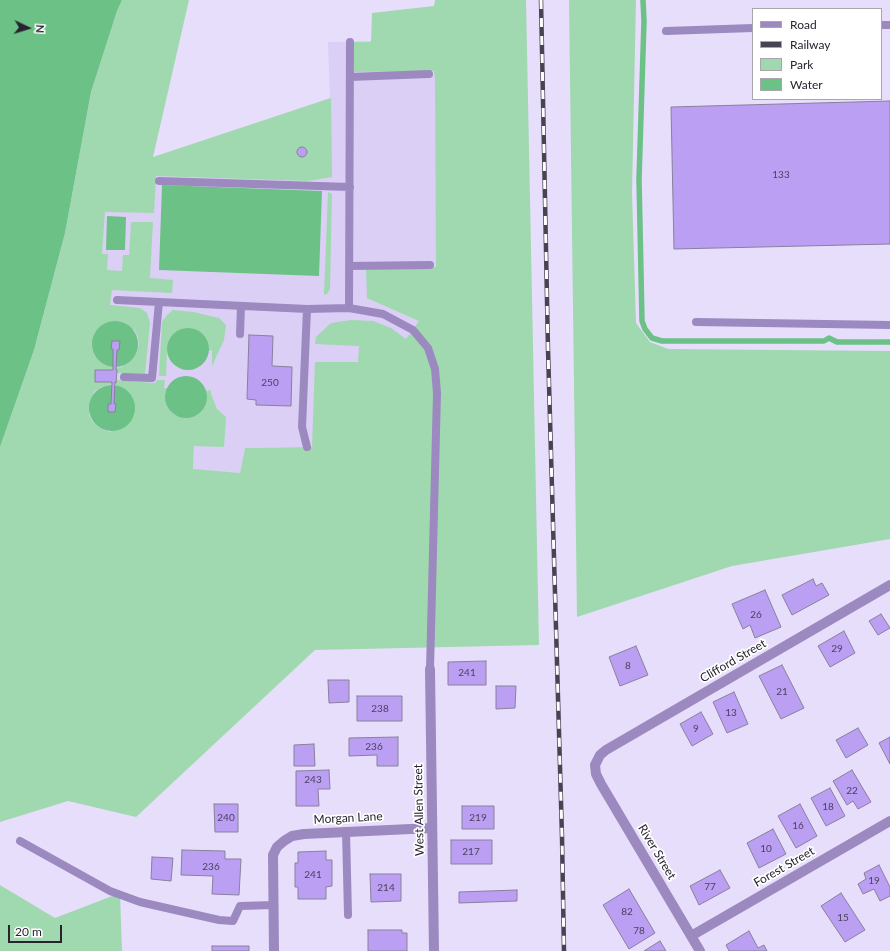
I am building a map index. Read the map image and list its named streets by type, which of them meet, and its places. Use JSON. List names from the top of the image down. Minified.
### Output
{"streets":{"street":["Clifford Street","West Allen Street","Morgan Lane","River Street","Forest Street"]},"crossings":[["Clifford Street","River Street"],["West Allen Street","Morgan Lane"],["River Street","Forest Street"]],"house_numbers":["133","250","26","29","8","241","21","238","13","9","236","243","22","18","240","219","16","10","217","236","241","19","77","214","82","15","78"],"legend":["Road","Railway","Park","Water"],"scale_bar":"20 m","north":"right"}
